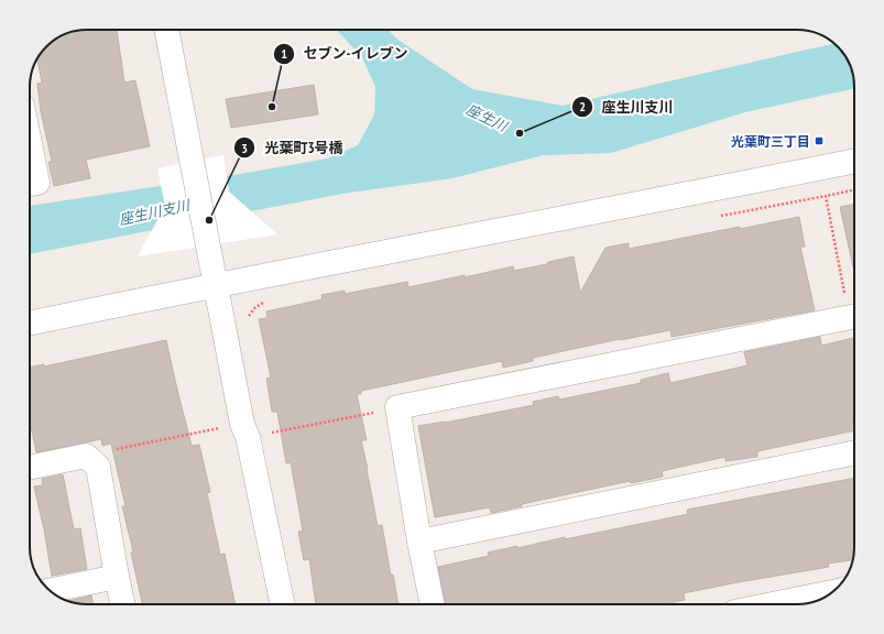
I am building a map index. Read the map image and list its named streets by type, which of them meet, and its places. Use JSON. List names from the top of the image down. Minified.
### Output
{"water":["座生川","座生川支川"],"places":{"other":["セブン-イレブン","座生川支川","光葉町3号橋"],"transit":["光葉町三丁目"]}}
